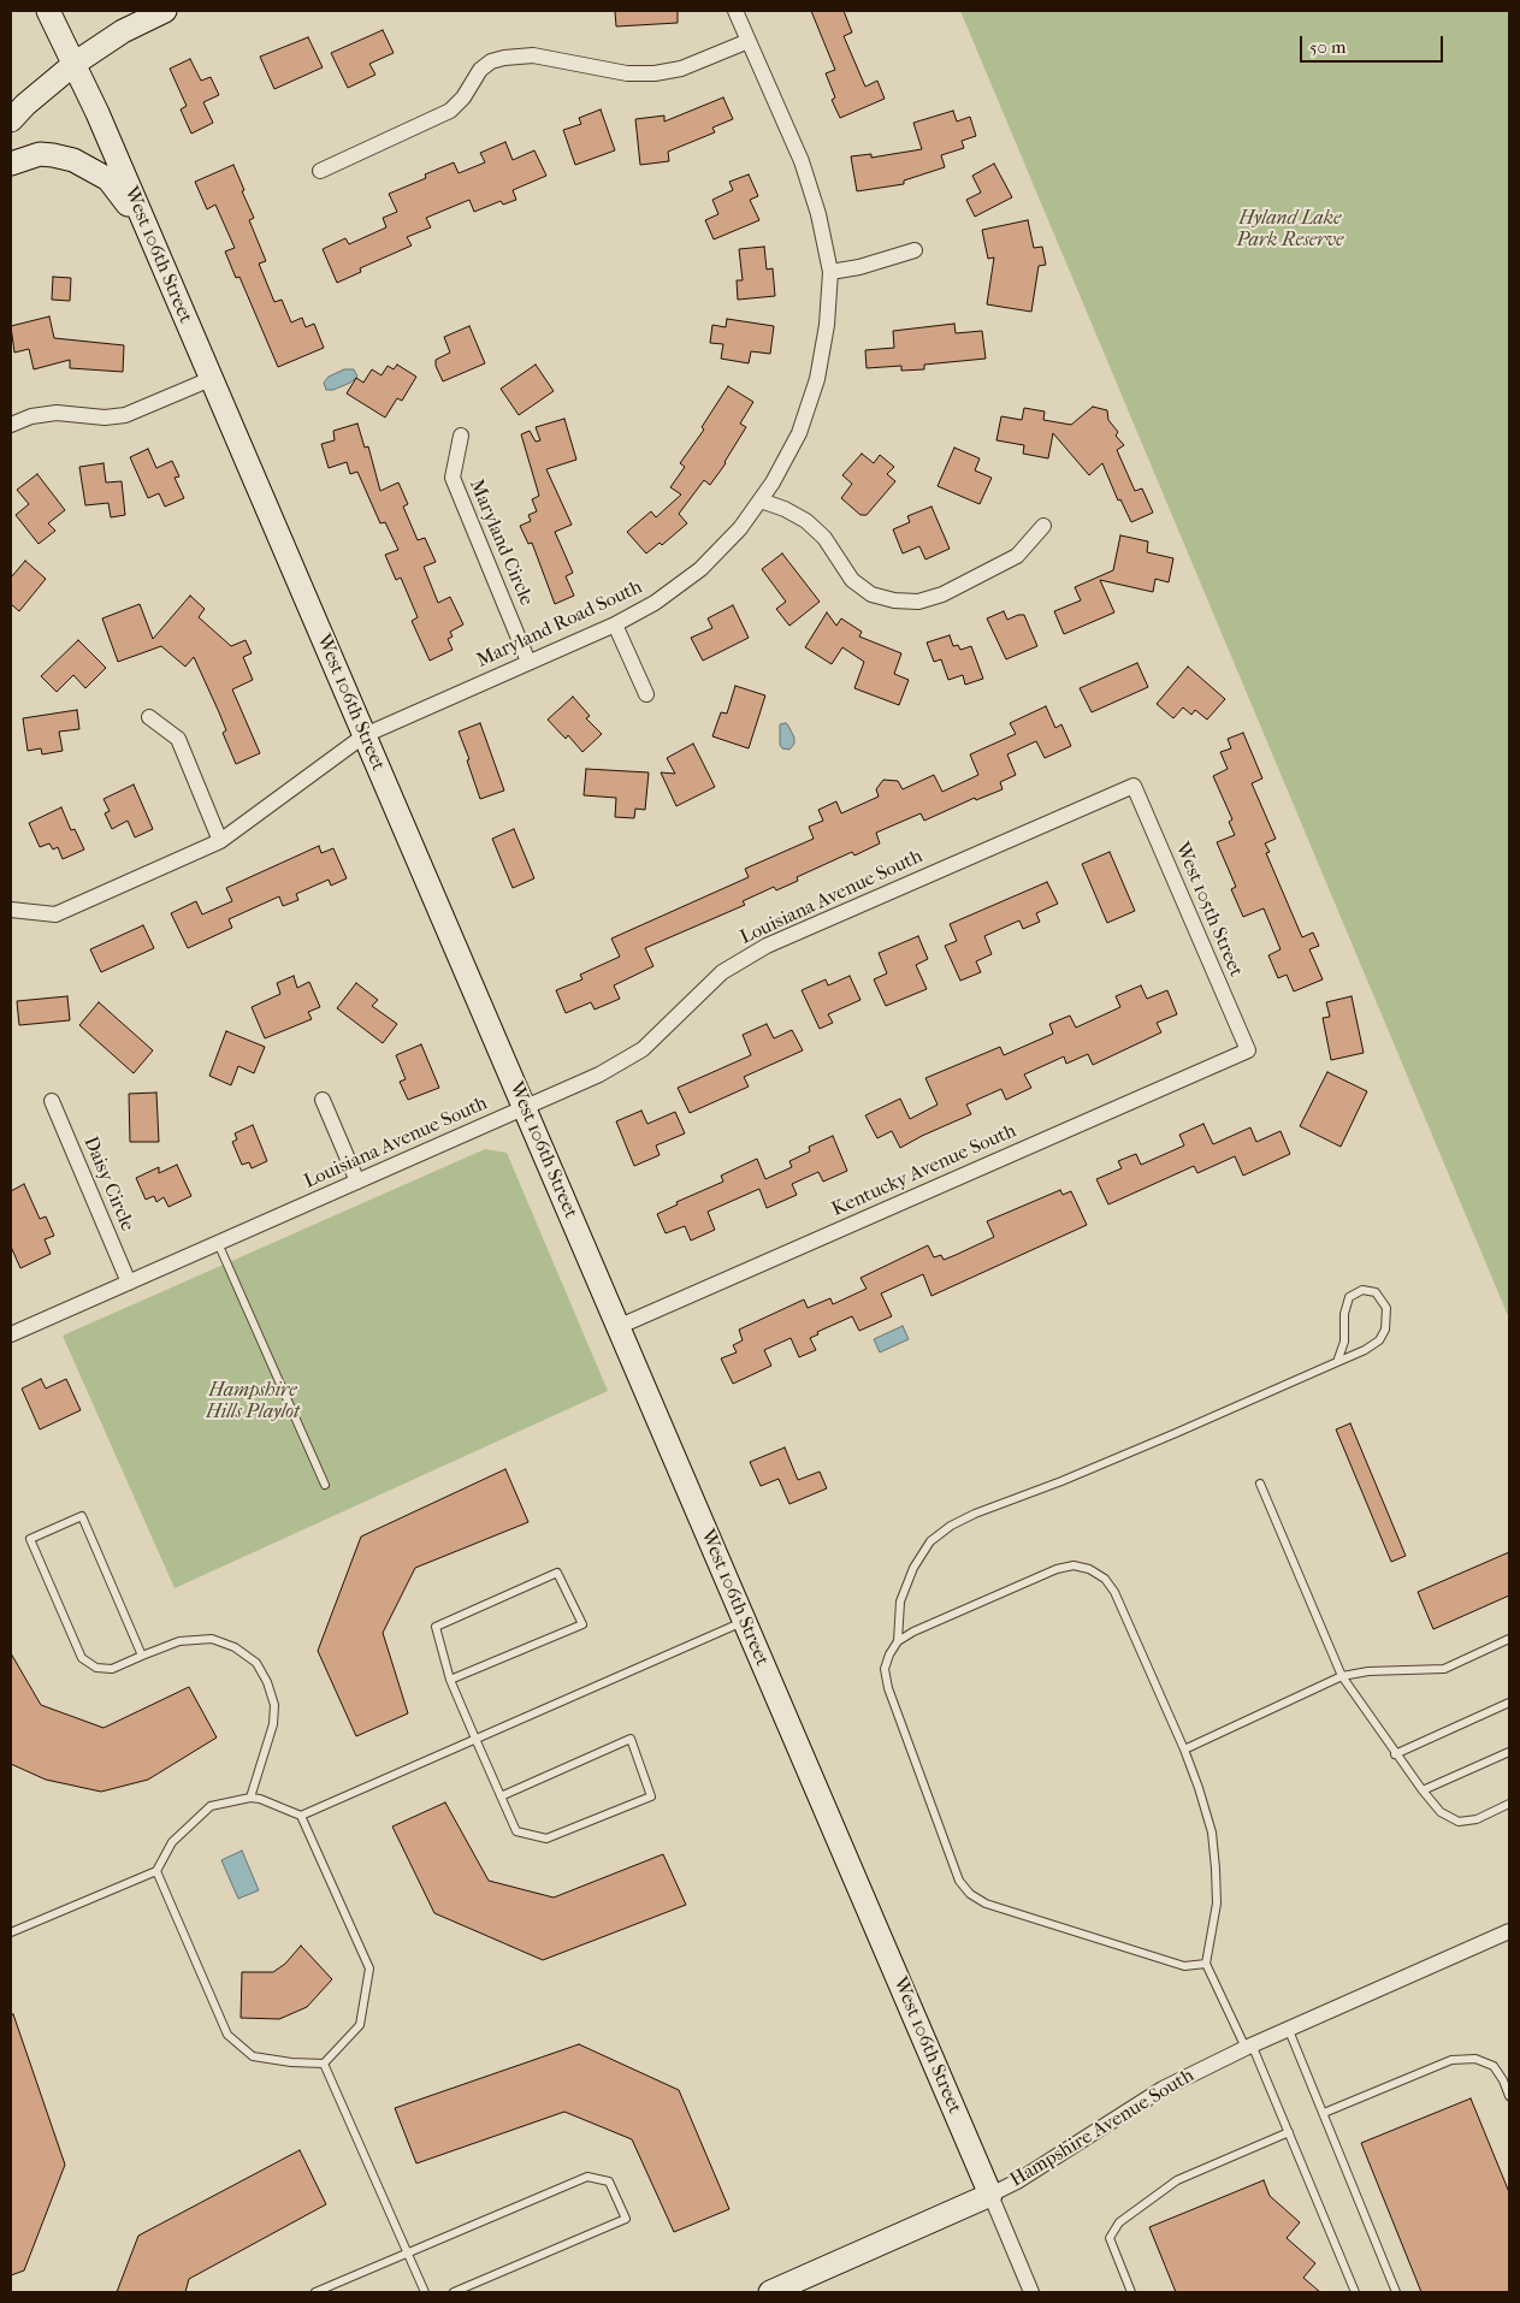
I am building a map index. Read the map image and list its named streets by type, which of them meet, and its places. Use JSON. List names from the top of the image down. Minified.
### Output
{"streets":{"street":["West 106th Street","Maryland Circle","Maryland Road South","Louisiana Avenue South","West 105th Street","Kentucky Avenue South","Daisy Circle","Hampshire Avenue South"]},"crossings":[["West 106th Street","Maryland Road South"],["West 106th Street","Louisiana Avenue South"],["West 106th Street","Kentucky Avenue South"],["West 106th Street","Hampshire Avenue South"],["Maryland Circle","Maryland Road South"],["Louisiana Avenue South","West 105th Street"],["Louisiana Avenue South","Daisy Circle"],["West 105th Street","Kentucky Avenue South"]],"parks":["Hyland Lake Park Reserve","Hampshire Hills Playlot"],"scale_bar":"50 m"}
